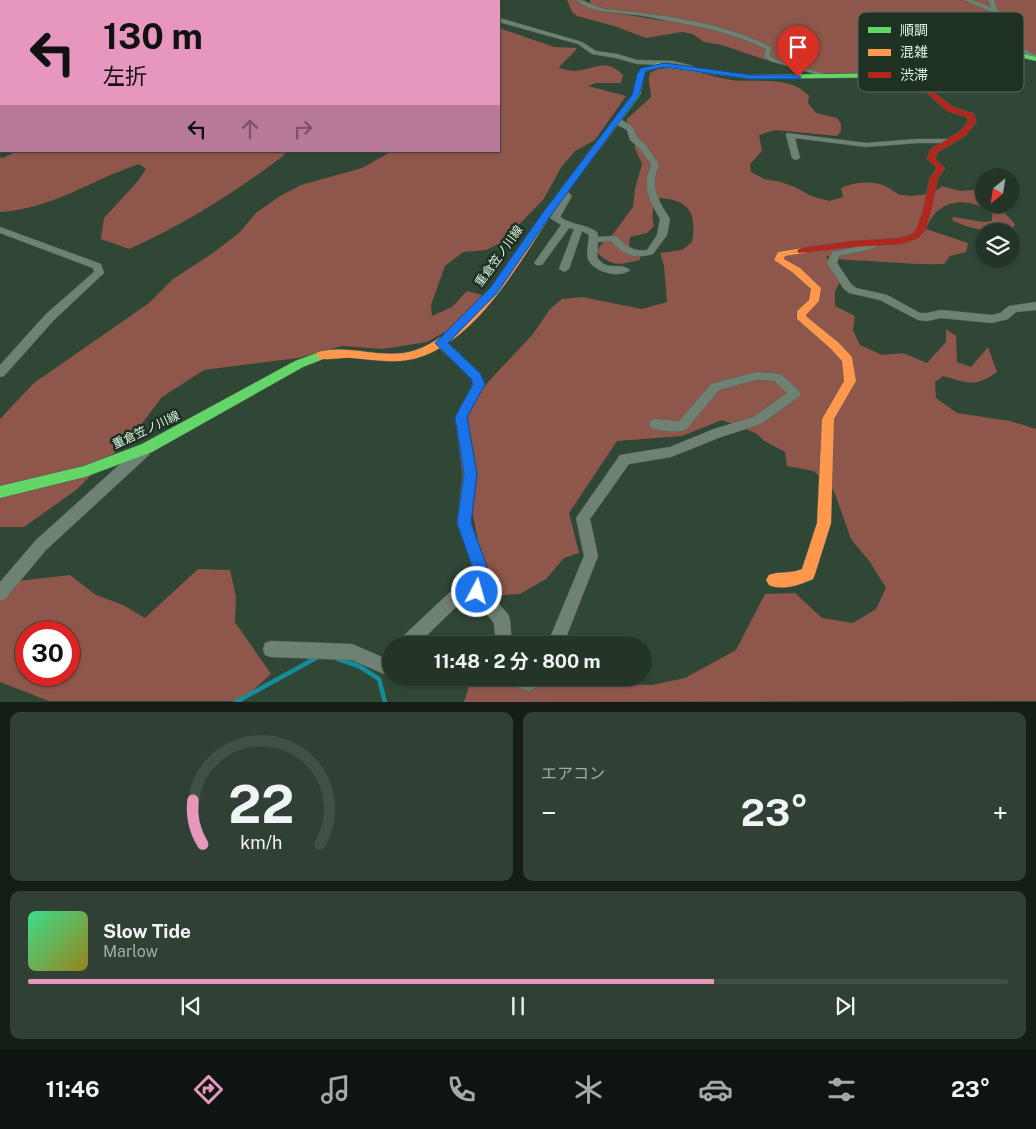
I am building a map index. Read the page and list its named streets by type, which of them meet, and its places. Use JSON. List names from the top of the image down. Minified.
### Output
{"streets":{"main road":["重倉笠ノ川線"]},"legend":["順調","混雑","渋滞"],"north":"bottom left","page":{"turn":["130 m","左折"],"limit":"30","trip":"11:48 · 2 分 · 800 m","tile":"エアコン","heat":["−","23°","+"],"song":["Slow Tide","Marlow"],"tabs":["11:46","23°"],"gauge":["22","km/h"]}}
